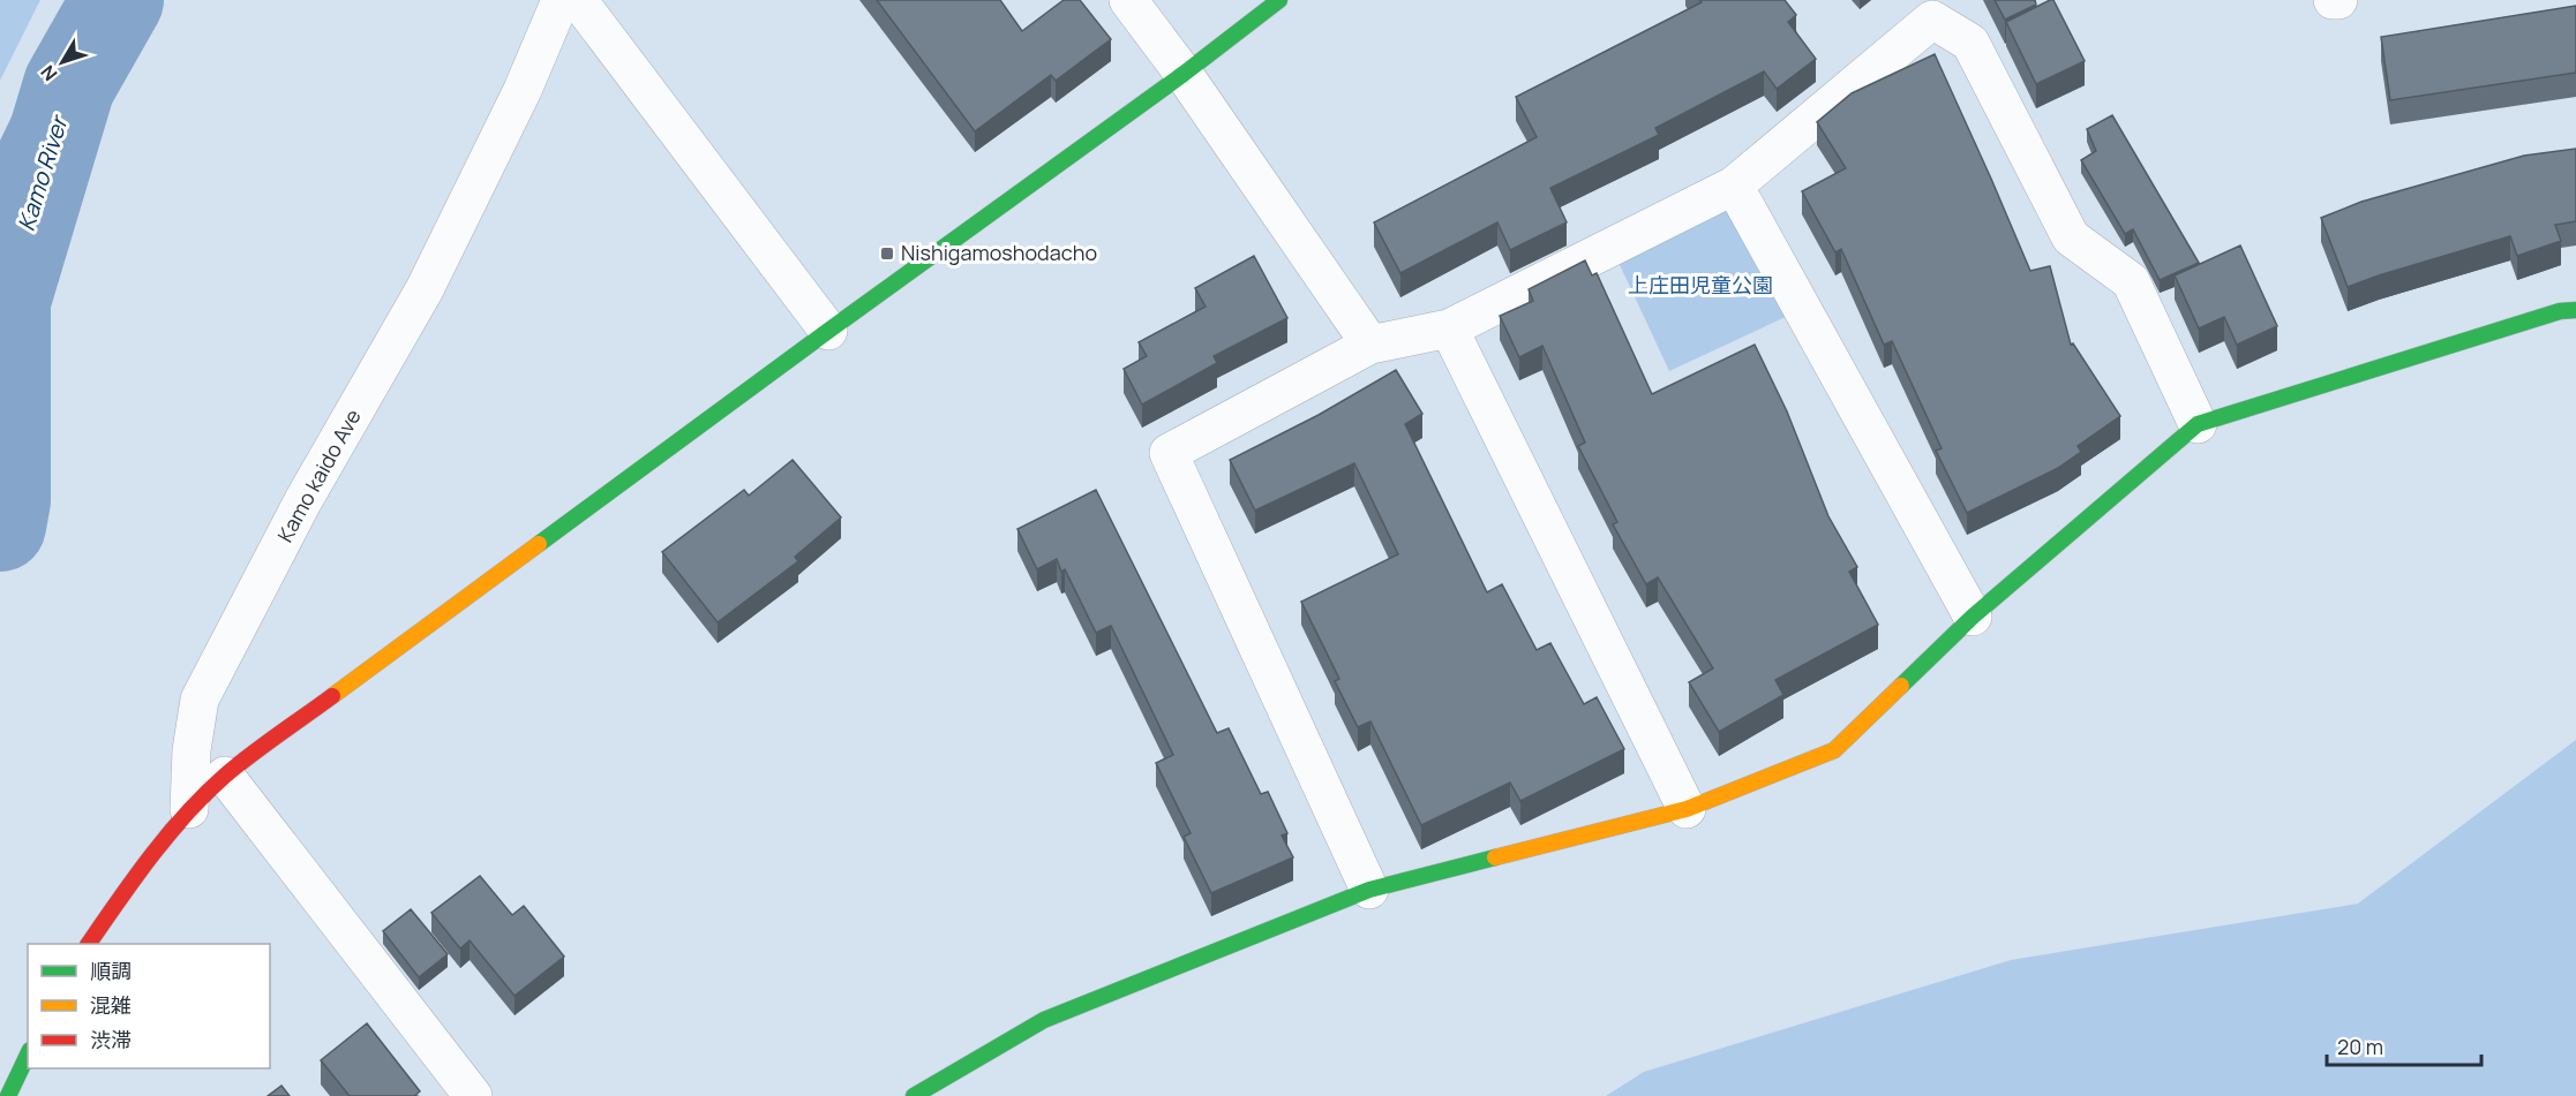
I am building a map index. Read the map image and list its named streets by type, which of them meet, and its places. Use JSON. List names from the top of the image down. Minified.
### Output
{"streets":{"street":["Kamo kaido Ave"]},"water":["Kamo River"],"parks":["上庄田児童公園"],"places":{"transit":["Nishigamoshodacho"]},"legend":["順調","混雑","渋滞"],"scale_bar":"20 m","north":"bottom left"}
